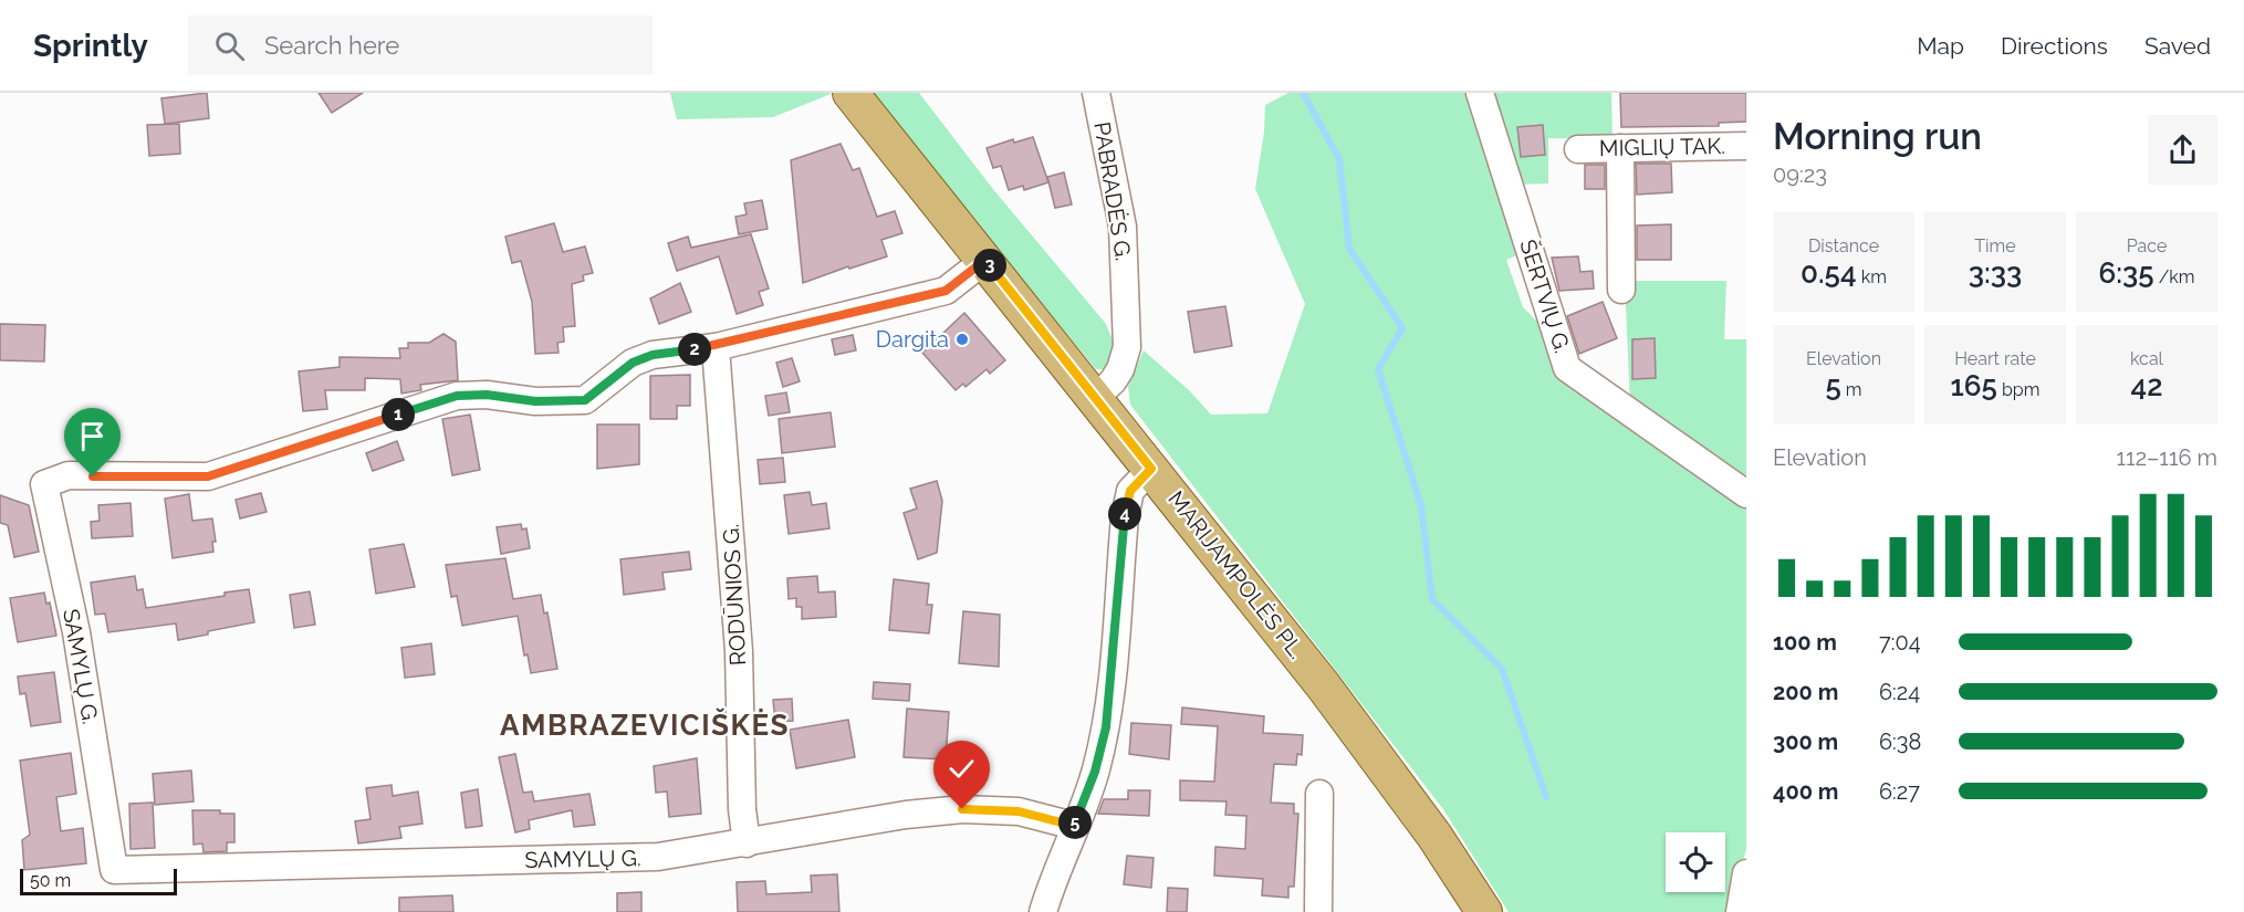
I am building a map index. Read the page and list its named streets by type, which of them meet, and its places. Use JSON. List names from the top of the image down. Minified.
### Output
{"streets":{"main road":["MARIJAMPOLĖS PL."],"street":["MIGLIŲ TAK.","PABRADĖS G.","ŠERTVIŲ G.","RODŪNIOS G.","SAMYLŲ G."]},"crossings":[["PABRADĖS G.","MARIJAMPOLĖS PL."],["MARIJAMPOLĖS PL.","SAMYLŲ G."],["RODŪNIOS G.","SAMYLŲ G."]],"districts":["AMBRAZEVICIŠKĖS"],"places":["Dargita"],"scale_bar":"50 m","page":{"header":"Sprintly","search":"Search here","nav":["Map","Directions","Saved"],"heading":["Morning run","09:23"],"stats":[["Distance","0.54 km"],["Time","3:33"],["Pace","6:35 /km"],["Elevation","5 m"],["Heart rate","165 bpm"],["kcal","42"]],"pins":["3","2","1","4","5"],"chart":["Elevation","112–116 m"],"list":[{"name":"100 m","note":"7:04"},{"name":"200 m","note":"6:24"},{"name":"300 m","note":"6:38"},{"name":"400 m","note":"6:27"}],"scale":"50 m"}}
